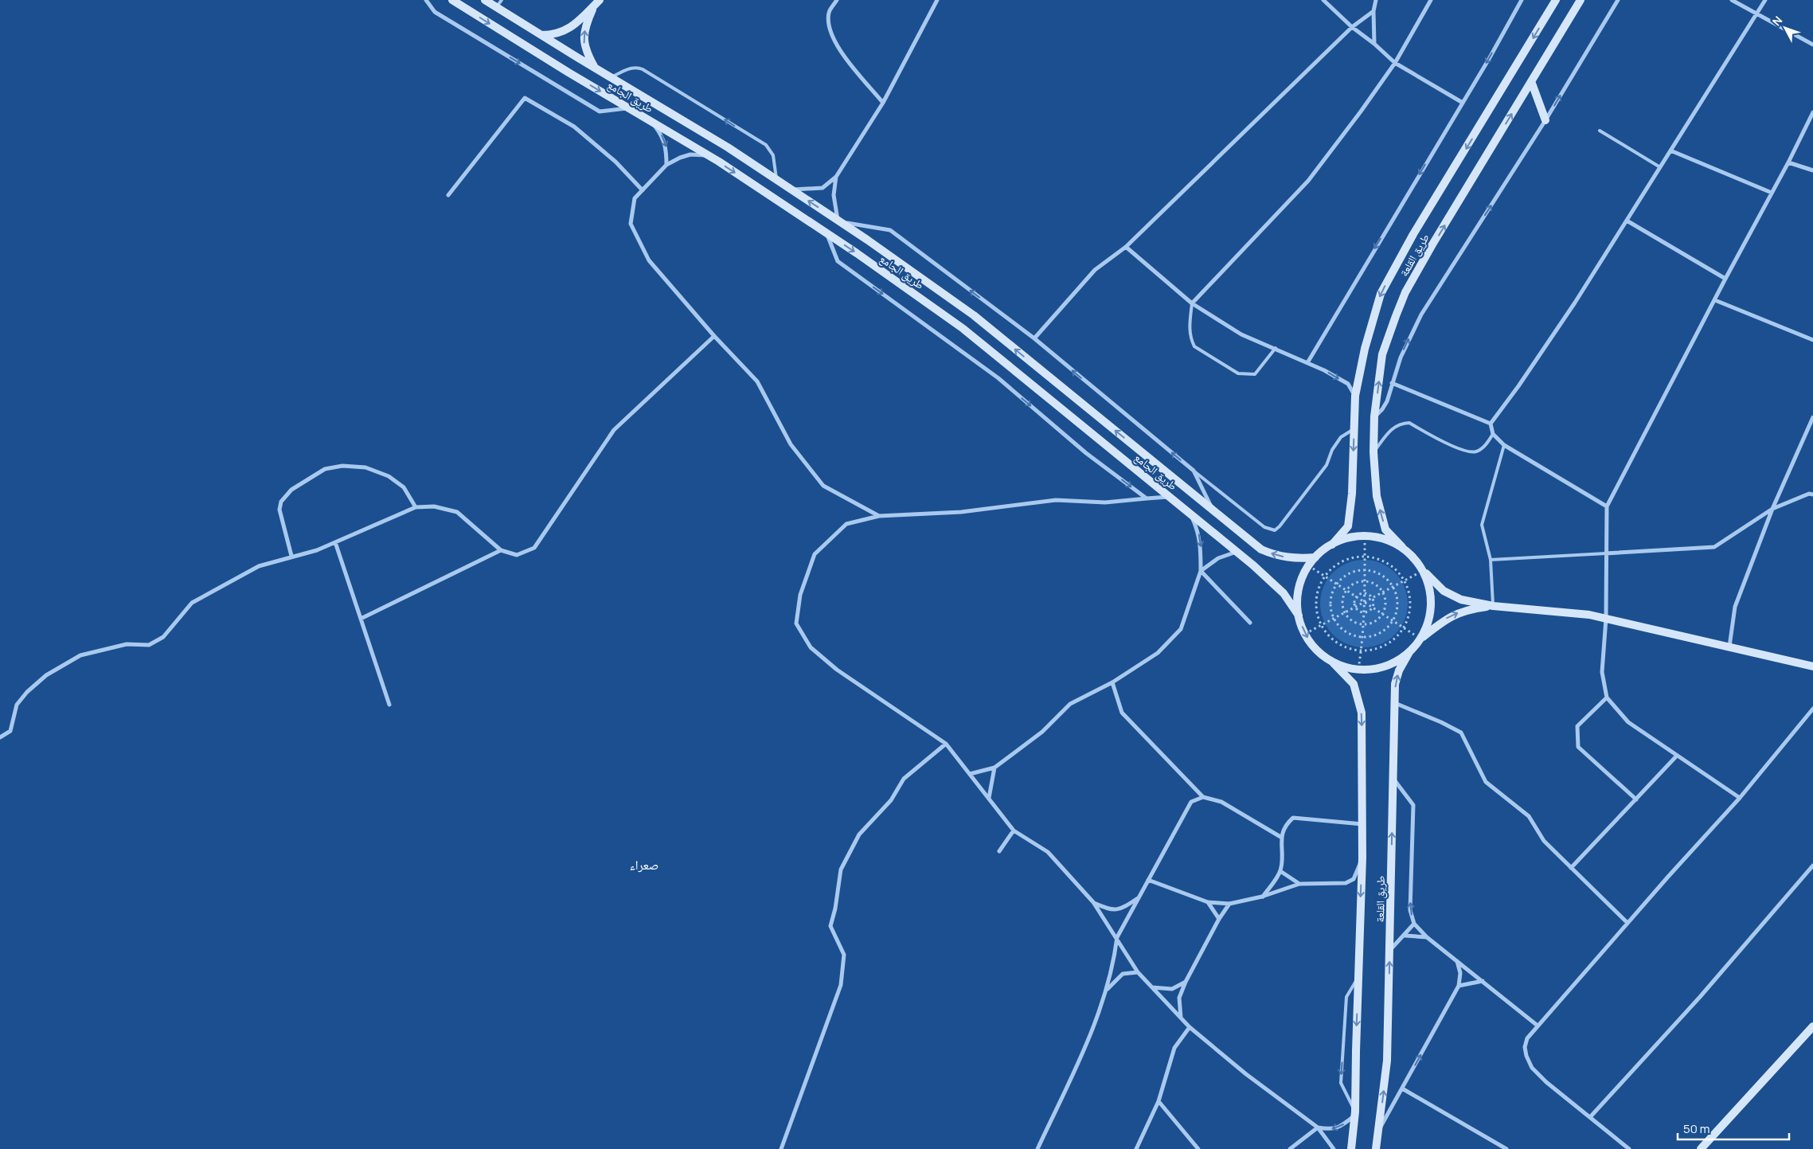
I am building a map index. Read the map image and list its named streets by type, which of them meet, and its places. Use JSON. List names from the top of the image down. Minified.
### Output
{"streets":{"main road":["طريق الجامع","طريق القلعة"]},"districts":["صعراء"],"scale_bar":"50 m","north":"top left"}
